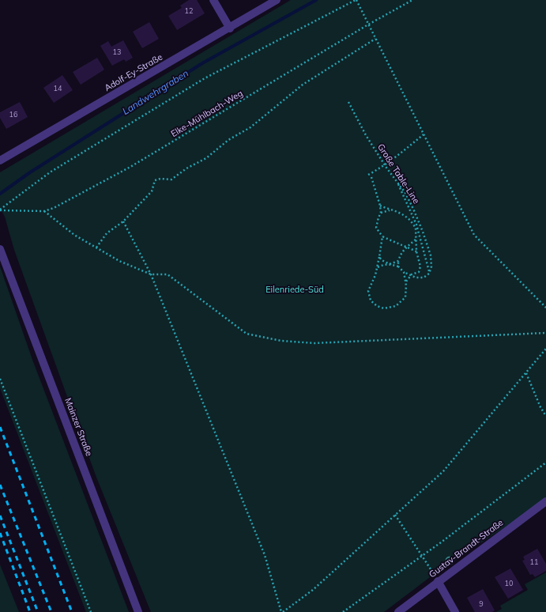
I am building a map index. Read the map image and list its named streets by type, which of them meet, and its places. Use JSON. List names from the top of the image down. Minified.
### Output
{"streets":{"street":["Adolf-Ey-Straße","Mainzer Straße","Gustav-Brandt-Straße"],"path":["Elke-Mühlbach-Weg","Große Table-Line"]},"water":["Landwehrgraben"],"parks":["Eilenriede-Süd"],"house_numbers":["12","13","14","16","11","10","9"]}
